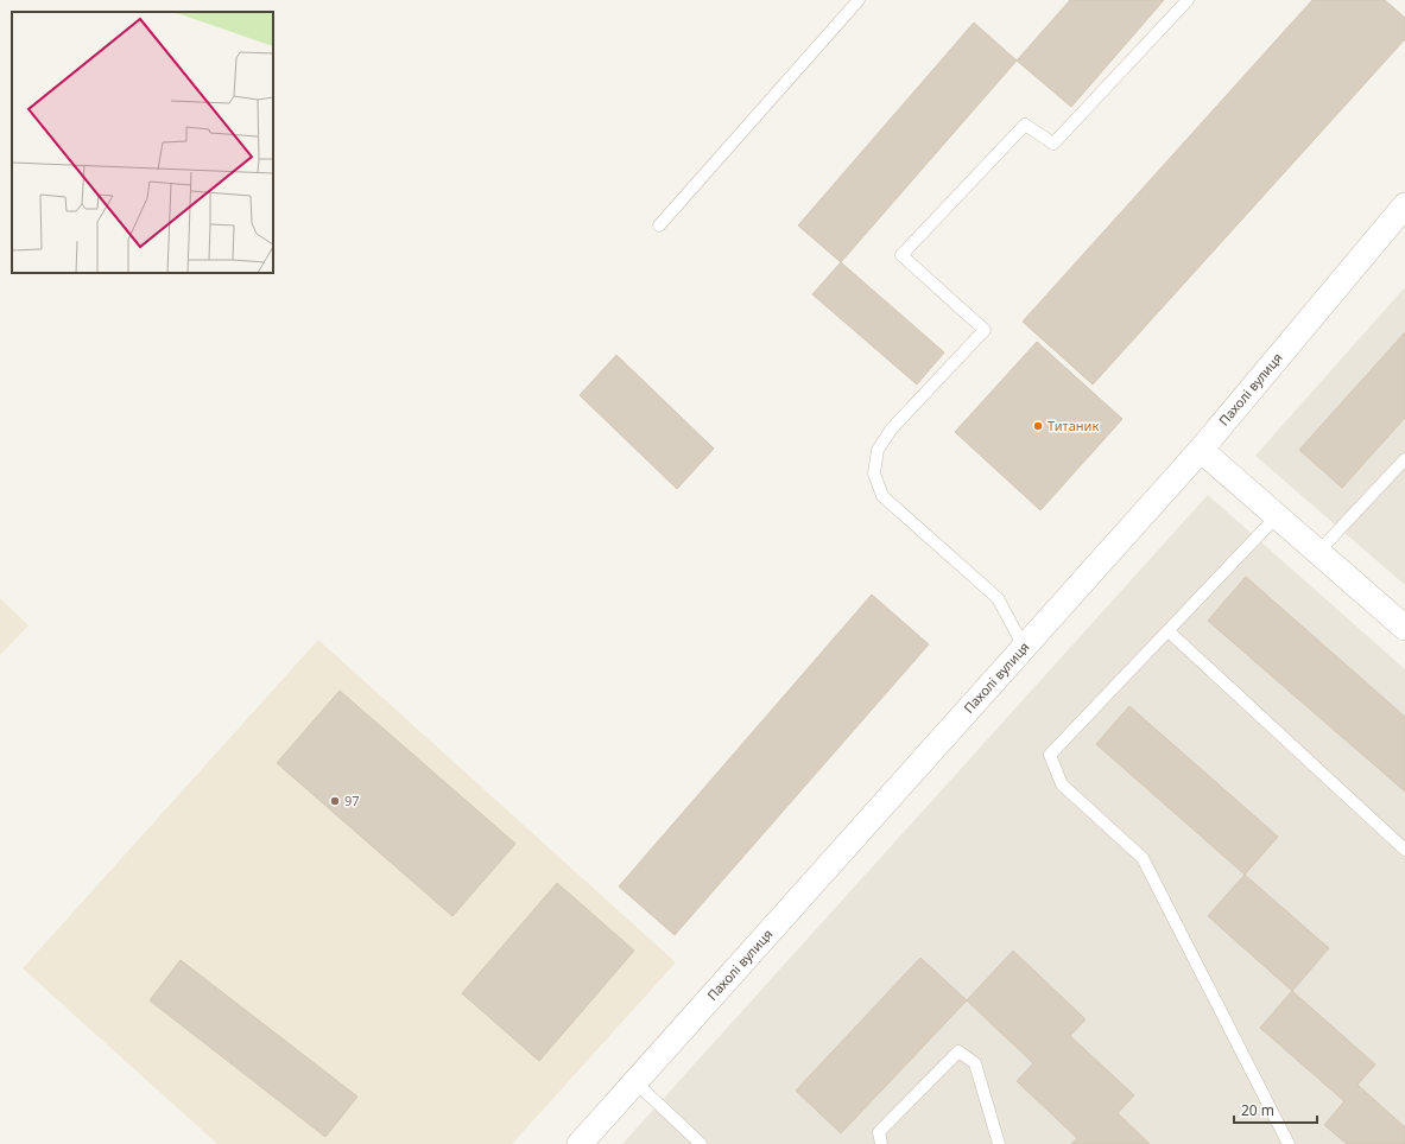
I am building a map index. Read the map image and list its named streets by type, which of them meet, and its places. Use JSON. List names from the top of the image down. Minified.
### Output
{"streets":{"street":["Пахолі вулиця"]},"places":["Титаник","97"],"scale_bar":"20 m"}
